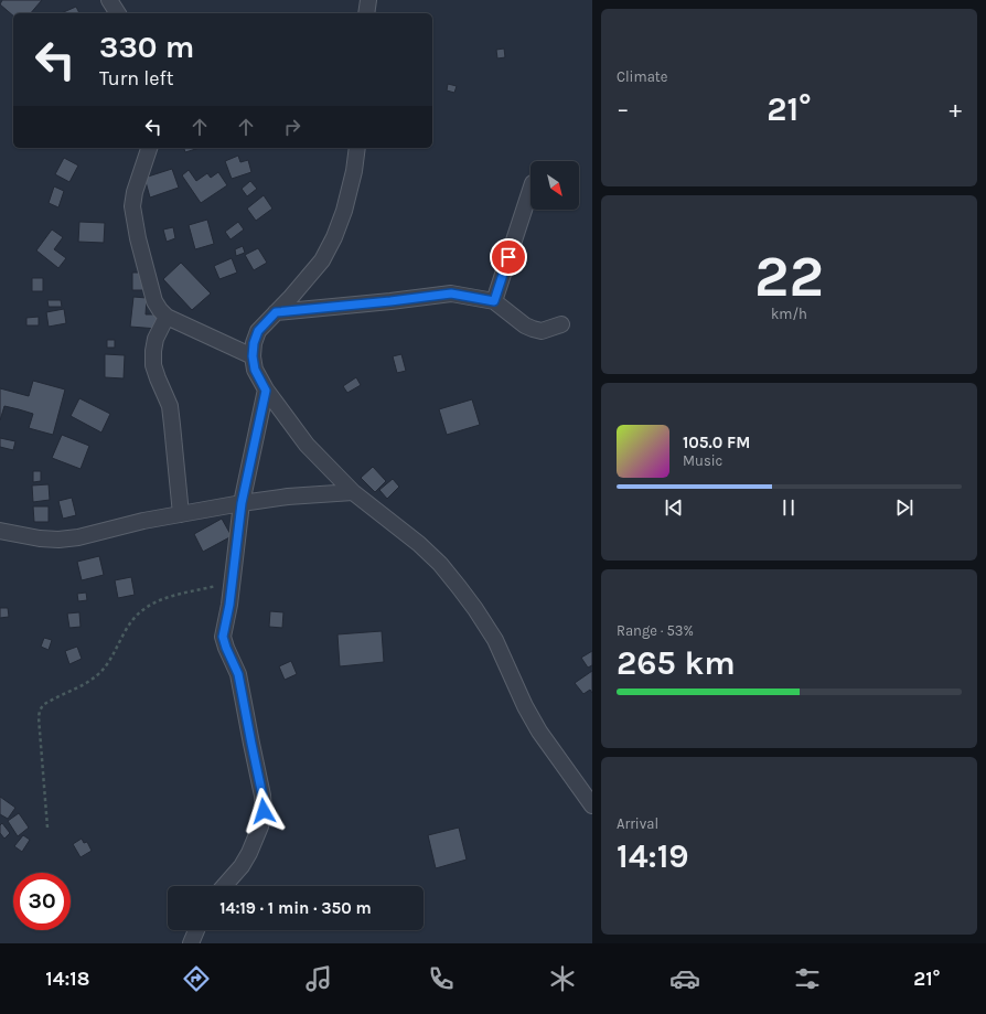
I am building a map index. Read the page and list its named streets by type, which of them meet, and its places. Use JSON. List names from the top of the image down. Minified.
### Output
{"north":"bottom right","page":{"tile":["Climate",["22","km/h"],["Range · 53%","265 km"],["Arrival","14:19"]],"turn":["330 m","Turn left"],"heat":["−","21°","+"],"song":["105.0 FM","Music"],"limit":"30","trip":"14:19 · 1 min · 350 m","tabs":["14:18","21°"]}}
